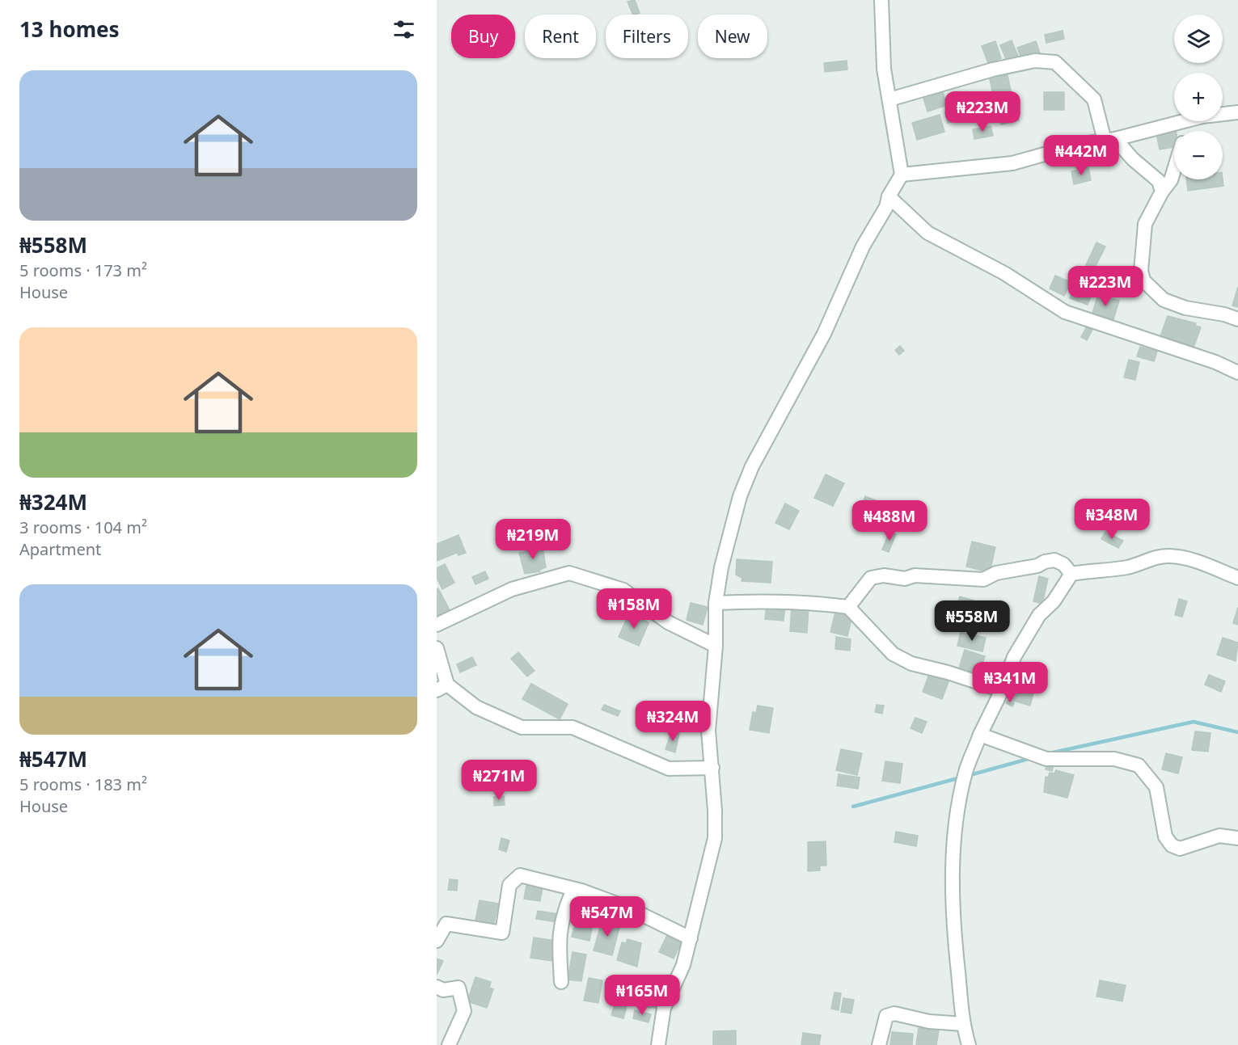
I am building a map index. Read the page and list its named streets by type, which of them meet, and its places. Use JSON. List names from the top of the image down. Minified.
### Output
{"page":{"heading":"13 homes","map_buttons":["+","−"],"chip":["Buy","Rent","Filters","New"],"list":[{"name":"₦558M","note":"5 rooms · 173 m² · House"},{"name":"₦324M","note":"3 rooms · 104 m² · Apartment"},{"name":"₦547M","note":"5 rooms · 183 m² · House"}],"price":["₦223M","₦442M","₦223M","₦348M","₦488M","₦219M","₦158M","₦558M","₦341M","₦324M","₦271M","₦547M","₦165M"]}}
